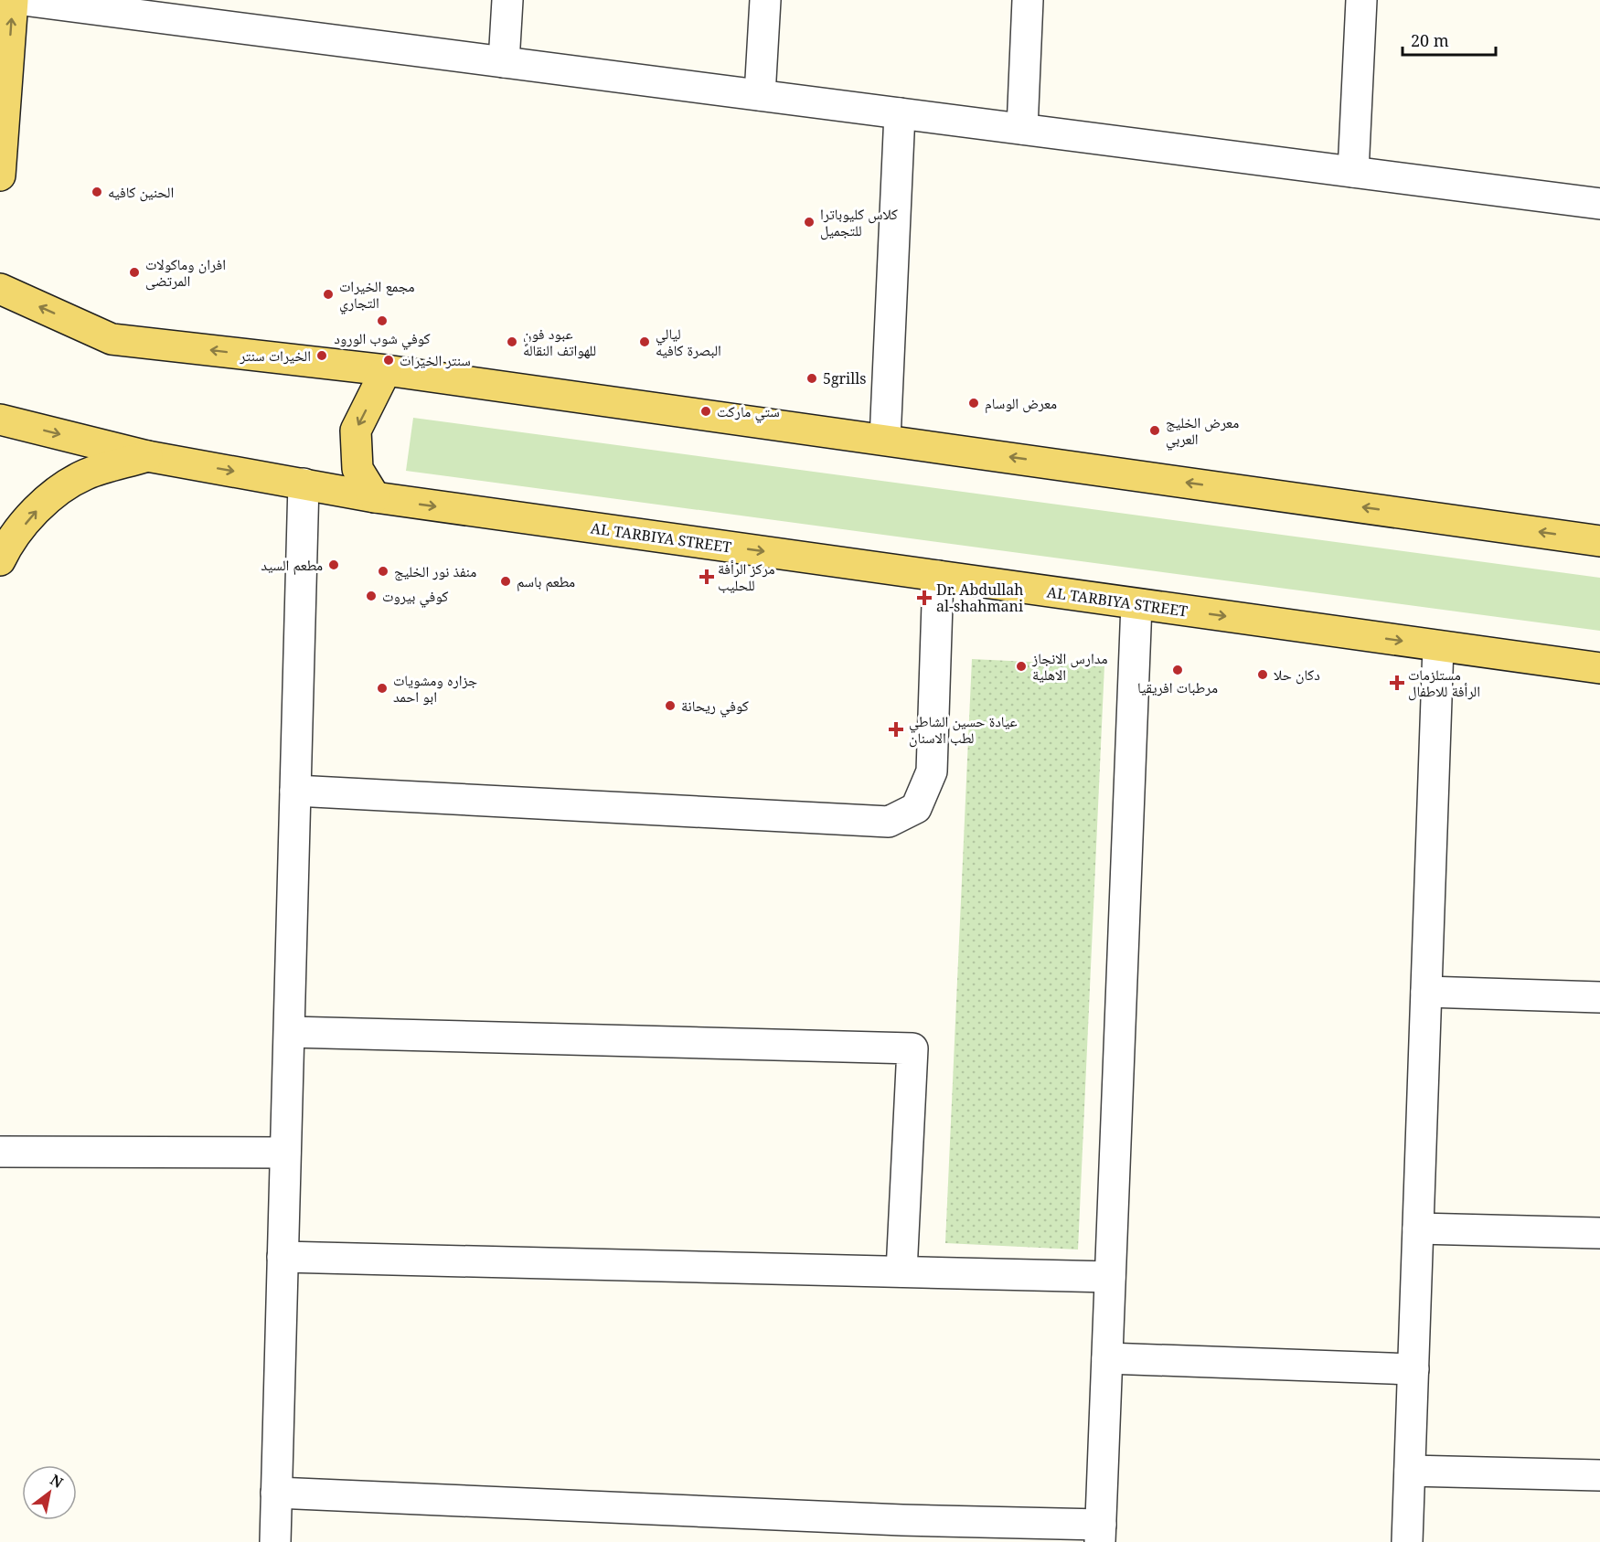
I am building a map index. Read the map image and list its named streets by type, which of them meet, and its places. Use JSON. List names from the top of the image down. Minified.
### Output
{"streets":{"main road":["AL TARBIYA STREET"]},"places":{"other":["الحنين كافيه","كلاس كليوباترا للتجميل","افران وماكولات المرتضى","مجمع الخيرات التجاري","كوفي شوب الورود","عبود فون للهواتف النقالهً","ليالي البصرة كافيه","الخيرات سنتر","سنتر الخيرات","5grills","معرض الوسام","ستي ماركت","معرض الخليج العربي","مطعم السيد","منفذ نور الخليج","مطعم باسم","كوفي بيروت","مدارس الانجاز الاهلية","مرطبات افريقيا","دكان حلا","جزاره ومشويات ابو احمد","كوفي ريحانة"],"health":["مركز الرأفة للحليب","Dr. Abdullah al-shahmani","مستلزمات الرأفة للاطفال","عيادة حسين الشاطي لطب الاسنان"]},"scale_bar":"20 m","north":"top right"}
